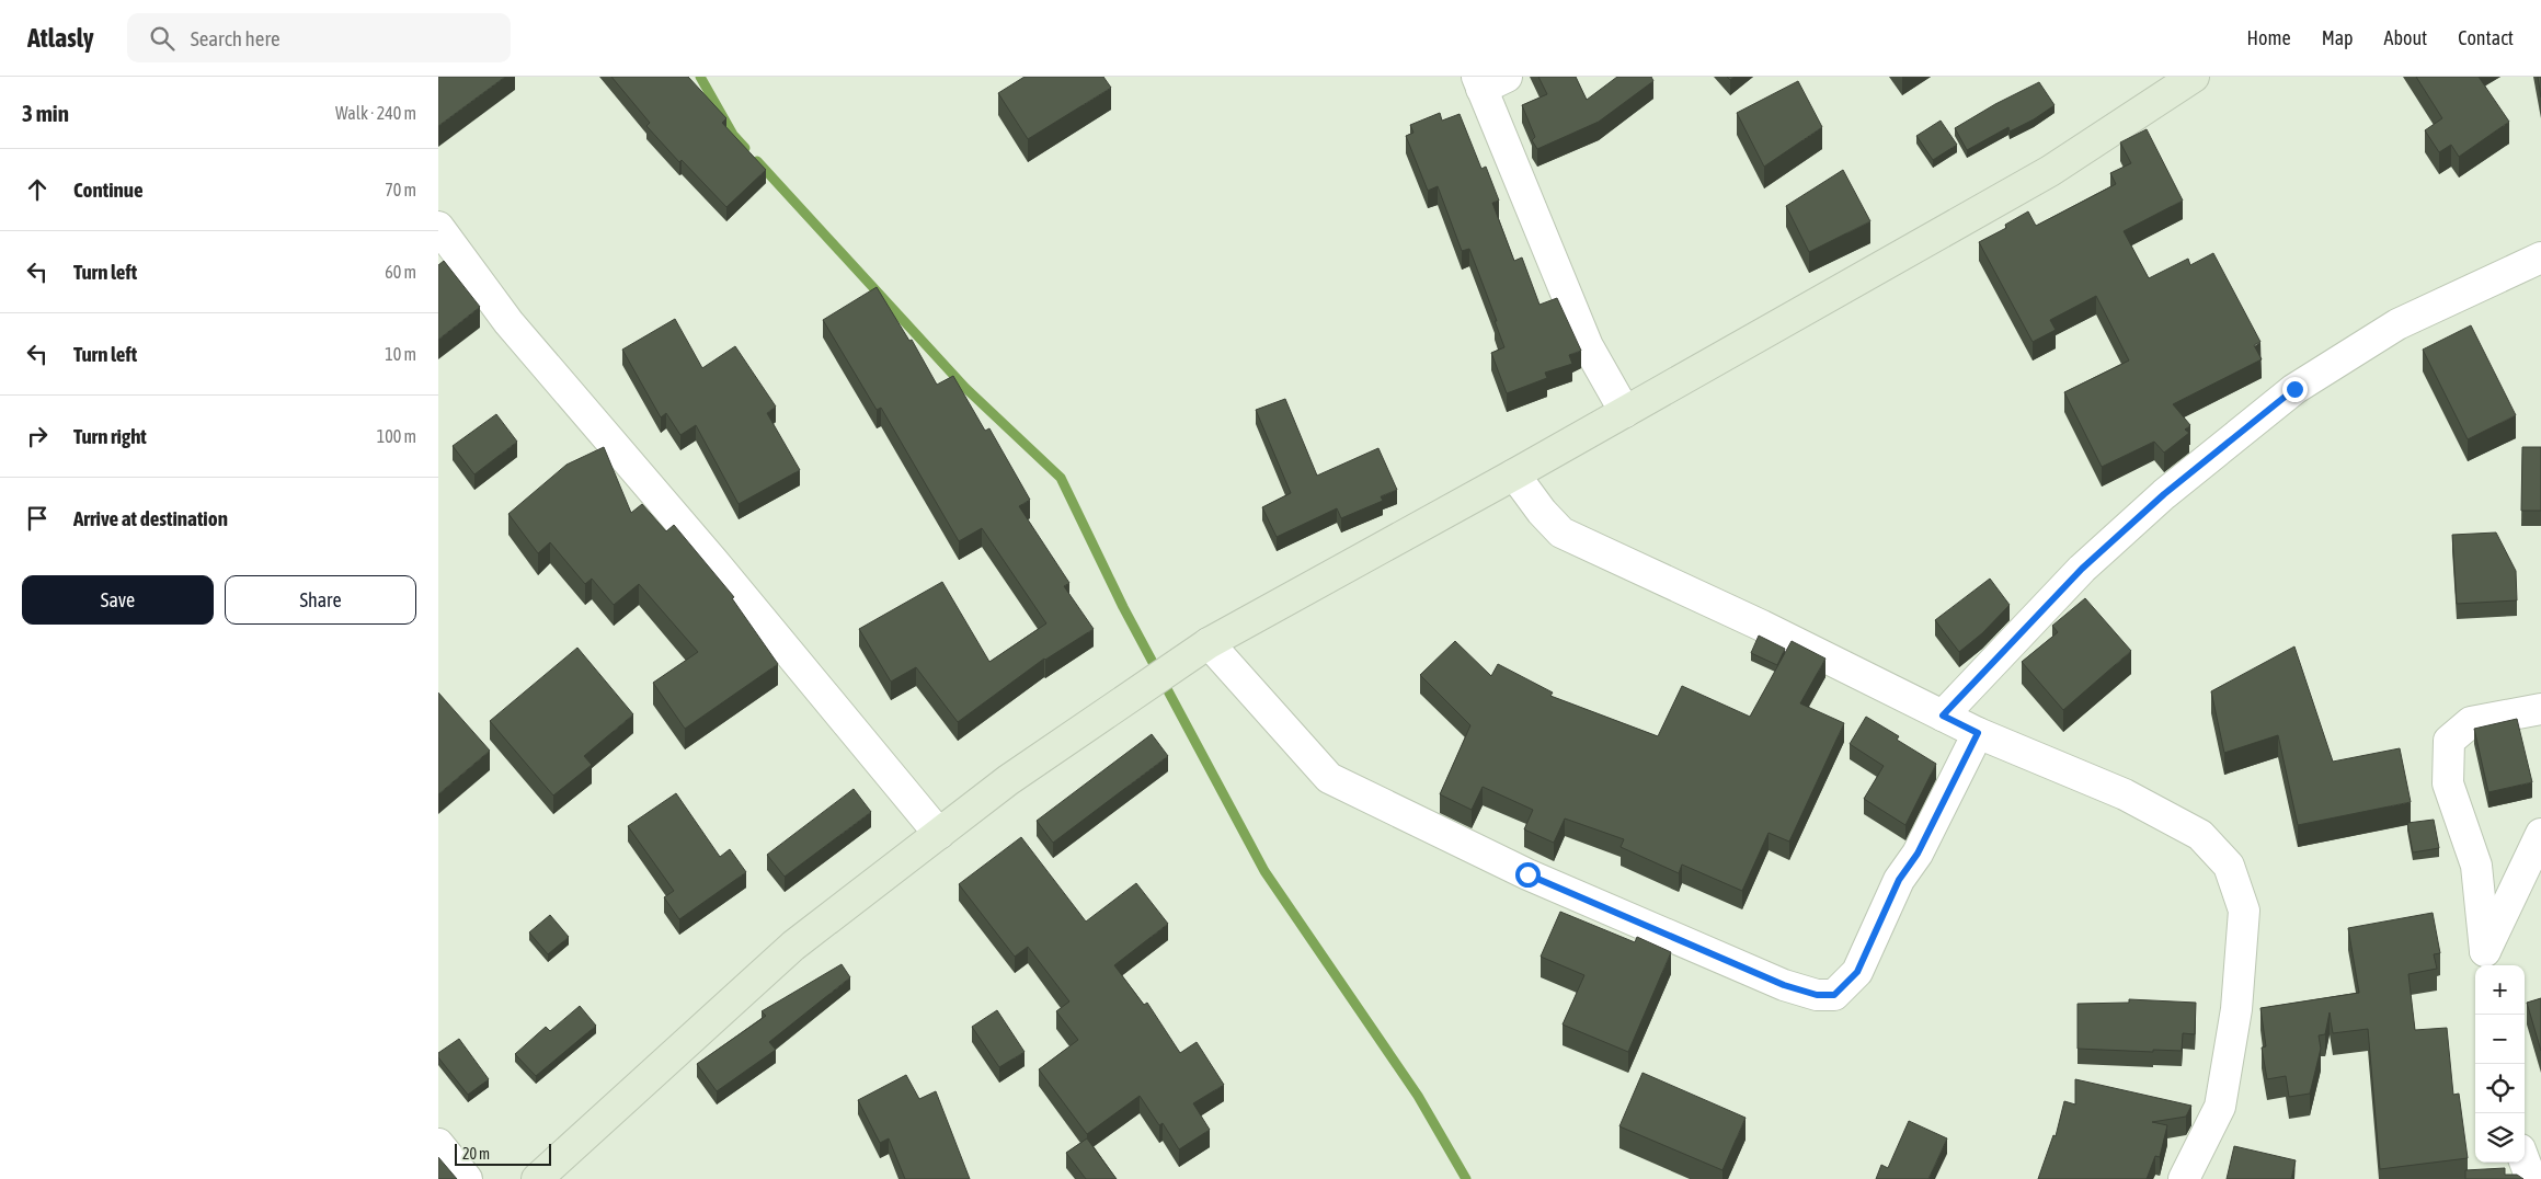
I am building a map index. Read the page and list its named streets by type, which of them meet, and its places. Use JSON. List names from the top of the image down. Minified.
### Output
{"scale_bar":"20 m","page":{"header":"Atlasly","search":"Search here","nav":["Home","Map","About","Contact"],"heading":["3 min","Walk · 240 m"],"list":[["Continue","70 m"],["Turn left","60 m"],["Turn left","10 m"],["Turn right","100 m"],"Arrive at destination"],"buttons":["Save","Share"],"map_buttons":["+","−"],"scale":"20 m"}}
